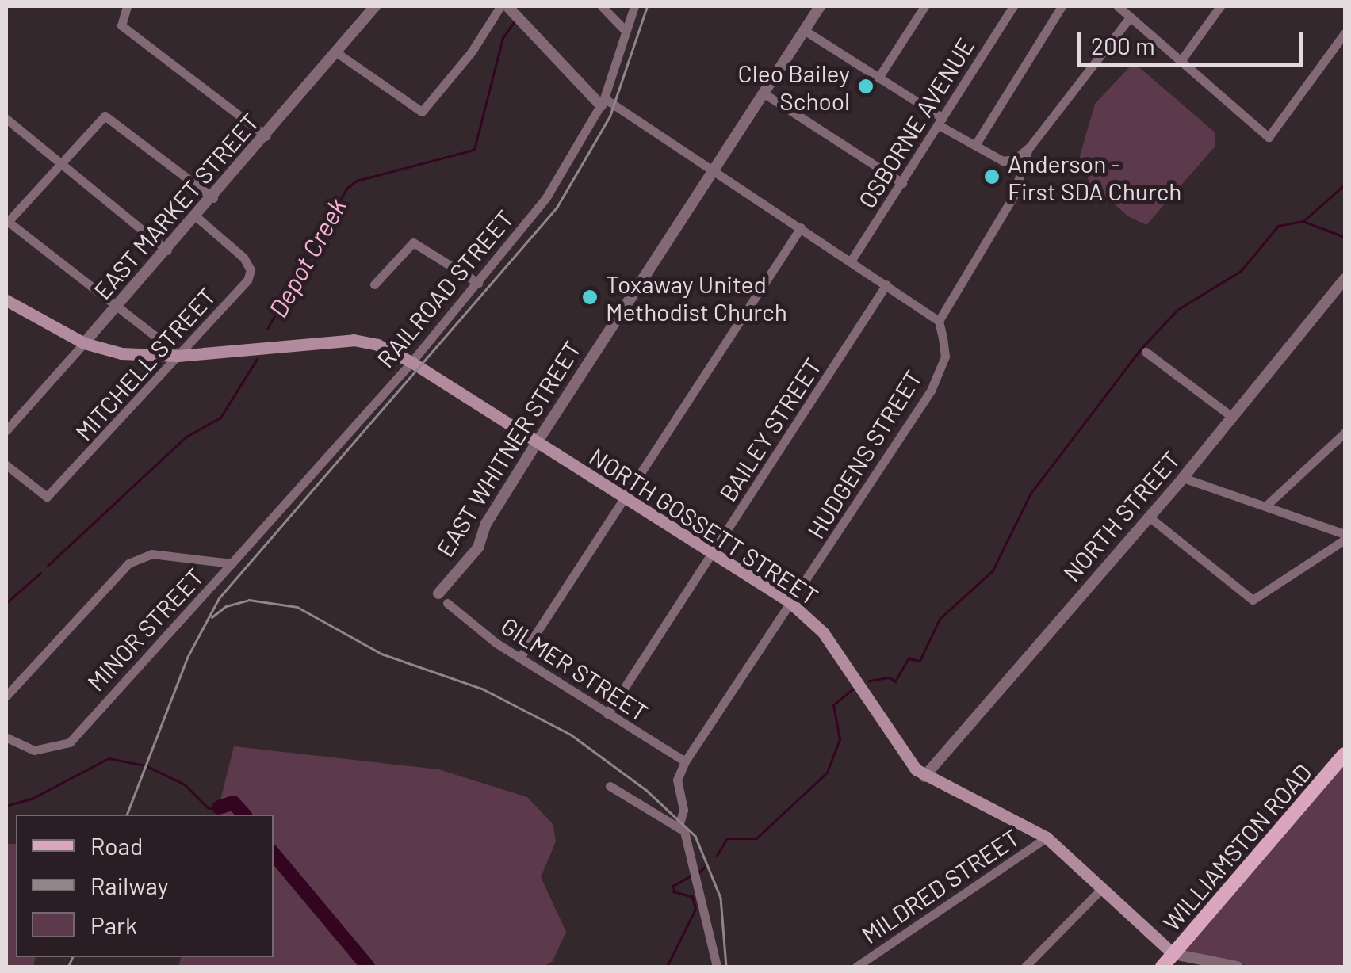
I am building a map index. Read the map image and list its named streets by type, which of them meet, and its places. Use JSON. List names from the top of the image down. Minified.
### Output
{"streets":{"main road":["NORTH GOSSETT STREET","WILLIAMSTON ROAD"],"street":["OSBORNE AVENUE","EAST MARKET STREET","RAILROAD STREET","MITCHELL STREET","BAILEY STREET","EAST WHITNER STREET","HUDGENS STREET","NORTH STREET","MINOR STREET","GILMER STREET","MILDRED STREET"]},"crossings":[["EAST MARKET STREET","MITCHELL STREET"],["EAST MARKET STREET","NORTH GOSSETT STREET"],["RAILROAD STREET","NORTH GOSSETT STREET"],["RAILROAD STREET","MINOR STREET"],["MITCHELL STREET","NORTH GOSSETT STREET"],["BAILEY STREET","NORTH GOSSETT STREET"],["BAILEY STREET","GILMER STREET"],["EAST WHITNER STREET","NORTH GOSSETT STREET"],["HUDGENS STREET","NORTH GOSSETT STREET"],["HUDGENS STREET","GILMER STREET"],["NORTH STREET","NORTH GOSSETT STREET"],["NORTH GOSSETT STREET","WILLIAMSTON ROAD"],["NORTH GOSSETT STREET","MILDRED STREET"]],"water":["Depot Creek"],"places":["Cleo Bailey School","Anderson - First SDA Church","Toxaway United Methodist Church"],"legend":["Road","Railway","Park"],"scale_bar":"200 m"}
